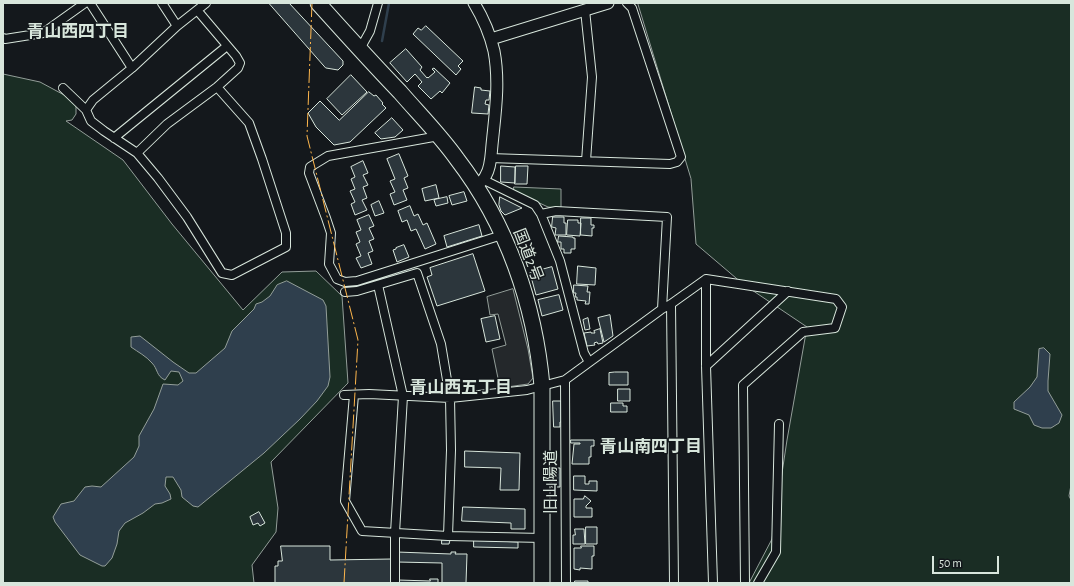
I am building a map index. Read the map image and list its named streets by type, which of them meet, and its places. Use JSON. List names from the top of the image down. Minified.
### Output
{"streets":{"highway":["国道2号"],"street":["旧山陽道"]},"districts":["青山西四丁目","青山西五丁目","青山南四丁目"],"scale_bar":"50 m"}
